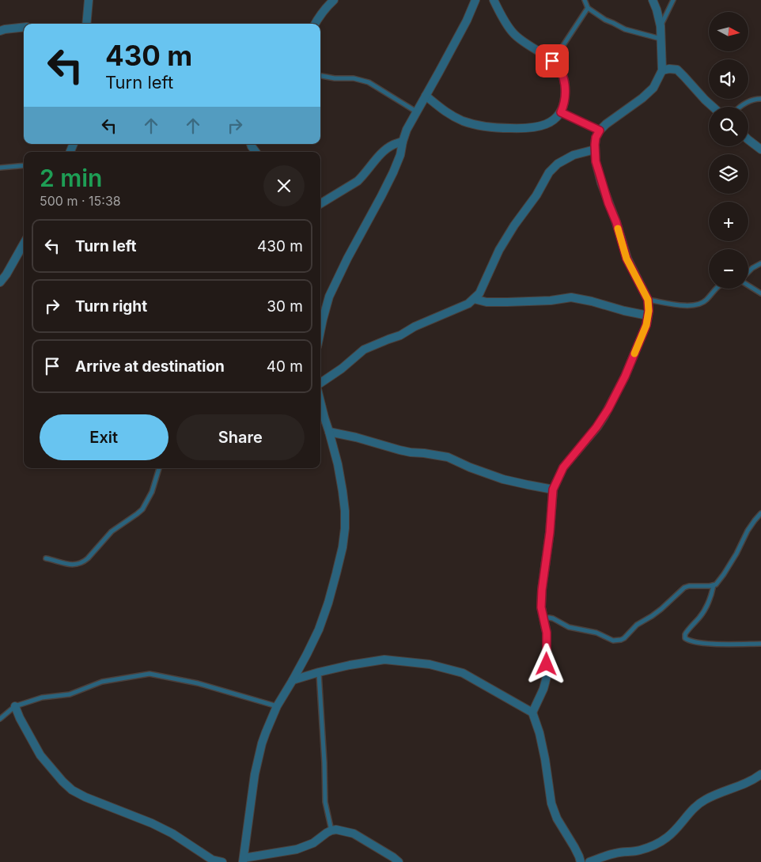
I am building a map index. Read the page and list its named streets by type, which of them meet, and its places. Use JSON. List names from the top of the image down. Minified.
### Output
{"north":"right","page":{"map_buttons":["+","−"],"turn":["430 m","Turn left"],"heading":["2 min","500 m · 15:38"],"list":[{"name":"Turn left","value":"430 m"},{"name":"Turn right","value":"30 m"},{"name":"Arrive at destination","value":"40 m"}],"buttons":["Exit","Share"]}}
